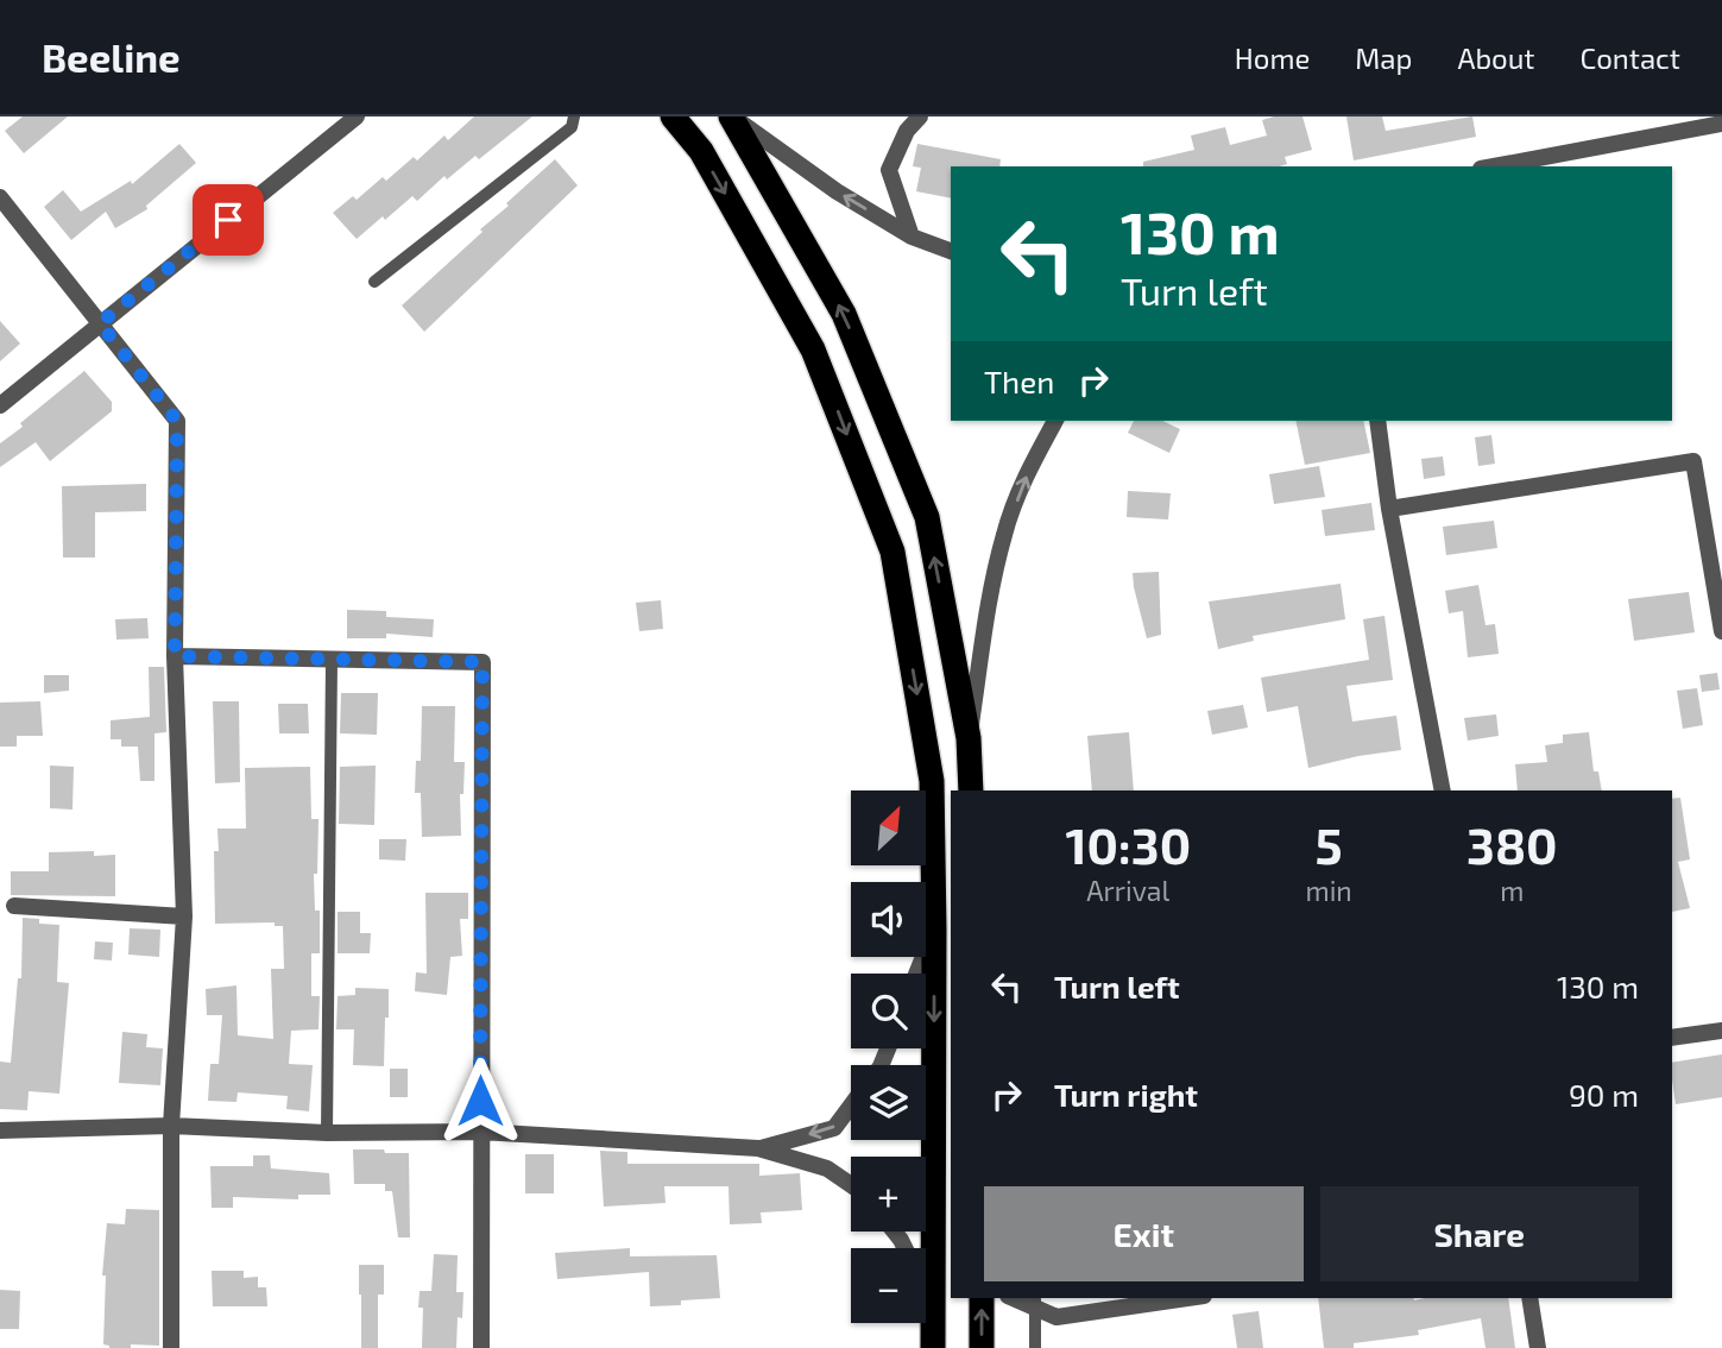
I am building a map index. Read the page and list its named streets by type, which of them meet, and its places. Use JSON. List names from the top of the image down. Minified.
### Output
{"north":"top right","page":{"header":"Beeline","nav":["Home","Map","About","Contact"],"turn":["130 m","Turn left"],"then":"Then","map_buttons":["+","−"],"eta":["10:30","Arrival","5","min","380","m"],"list":[{"name":"Turn left","value":"130 m"},{"name":"Turn right","value":"90 m"}],"buttons":["Exit","Share"]}}
